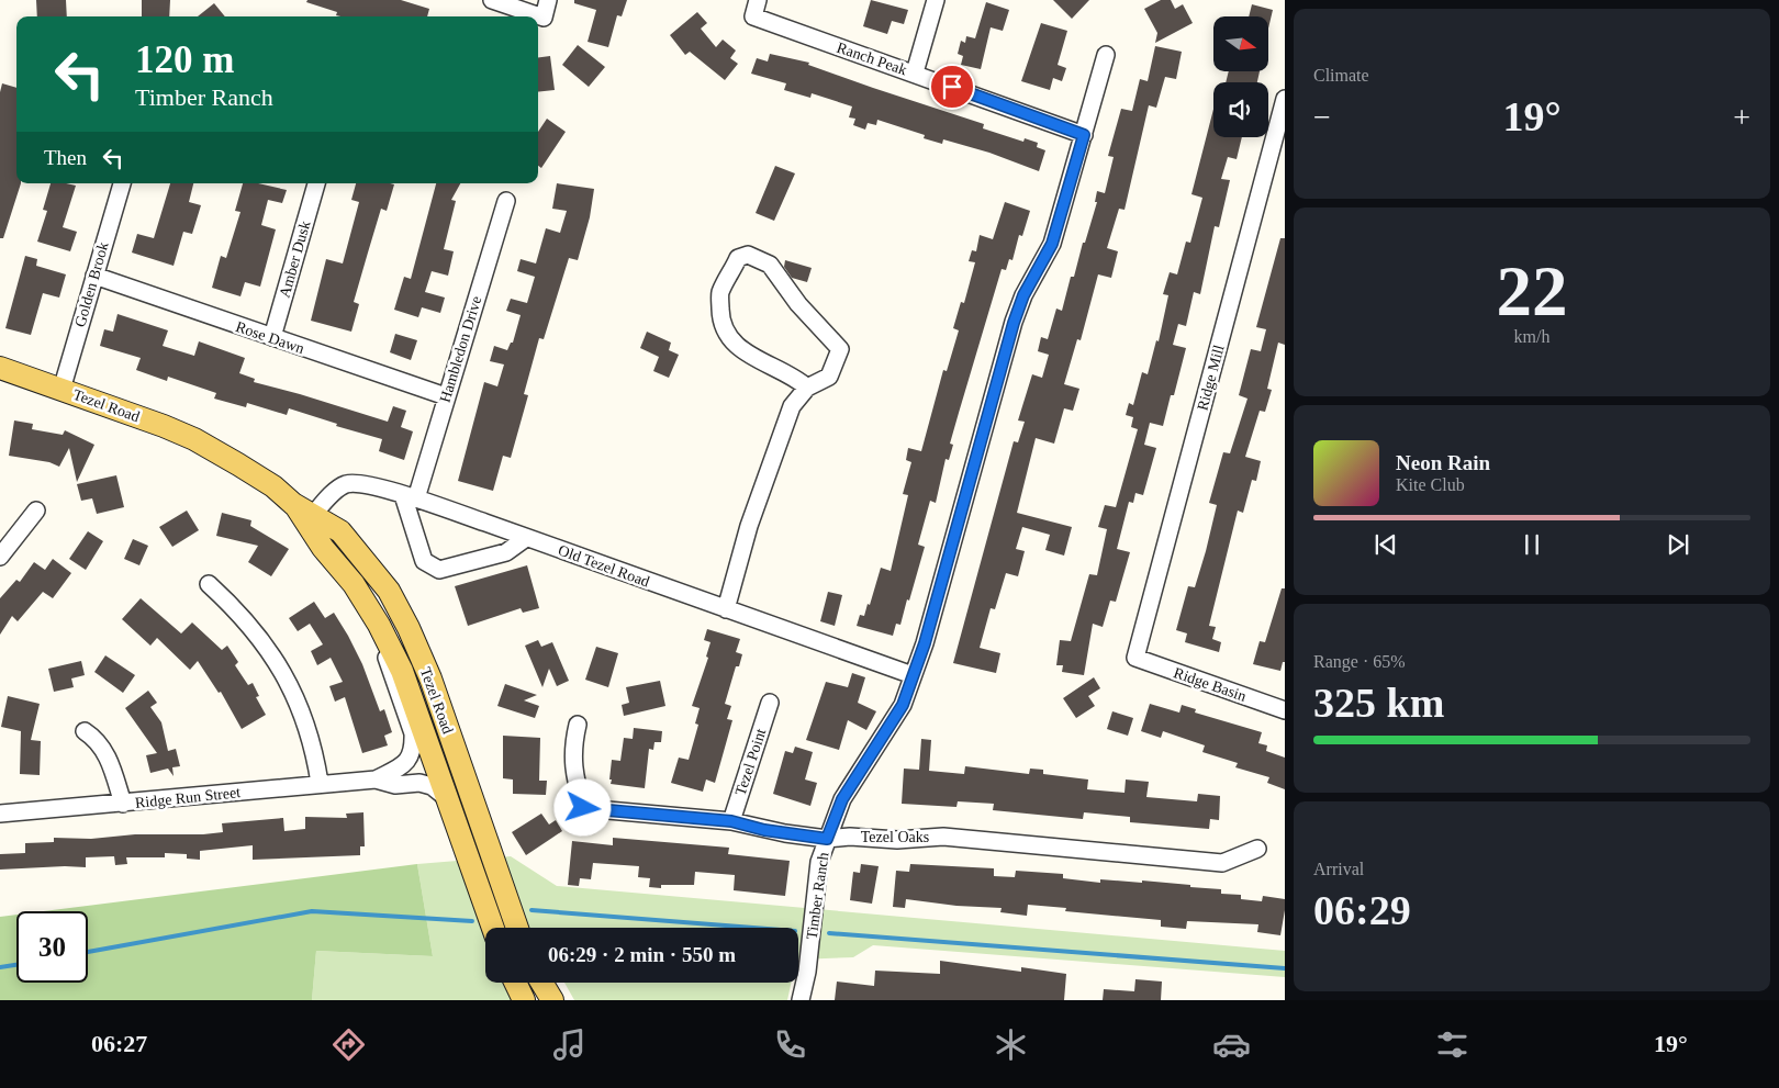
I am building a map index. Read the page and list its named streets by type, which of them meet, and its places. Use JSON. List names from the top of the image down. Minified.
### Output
{"streets":{"main road":["Tezel Road"],"street":["Ranch Peak","Amber Dusk","Golden Brook","Rose Dawn","Hambledon Drive","Ridge Mill","Old Tezel Road","Ridge Basin","Tezel Point","Ridge Run Street","Tezel Oaks","Timber Ranch"]},"crossings":[["Ranch Peak","Timber Ranch"],["Amber Dusk","Rose Dawn"],["Golden Brook","Rose Dawn"],["Golden Brook","Tezel Road"],["Rose Dawn","Hambledon Drive"],["Hambledon Drive","Old Tezel Road"],["Ridge Mill","Ridge Basin"],["Tezel Road","Old Tezel Road"],["Tezel Road","Ridge Run Street"],["Old Tezel Road","Timber Ranch"],["Tezel Point","Tezel Oaks"],["Tezel Oaks","Timber Ranch"]],"north":"right","page":{"tile":["Climate",["22","km/h"],["Range · 65%","325 km"],["Arrival","06:29"]],"turn":["120 m","Timber Ranch"],"heat":["−","19°","+"],"then":"Then","song":["Neon Rain","Kite Club"],"limit":"30","trip":"06:29 · 2 min · 550 m","tabs":["06:27","19°"]}}
